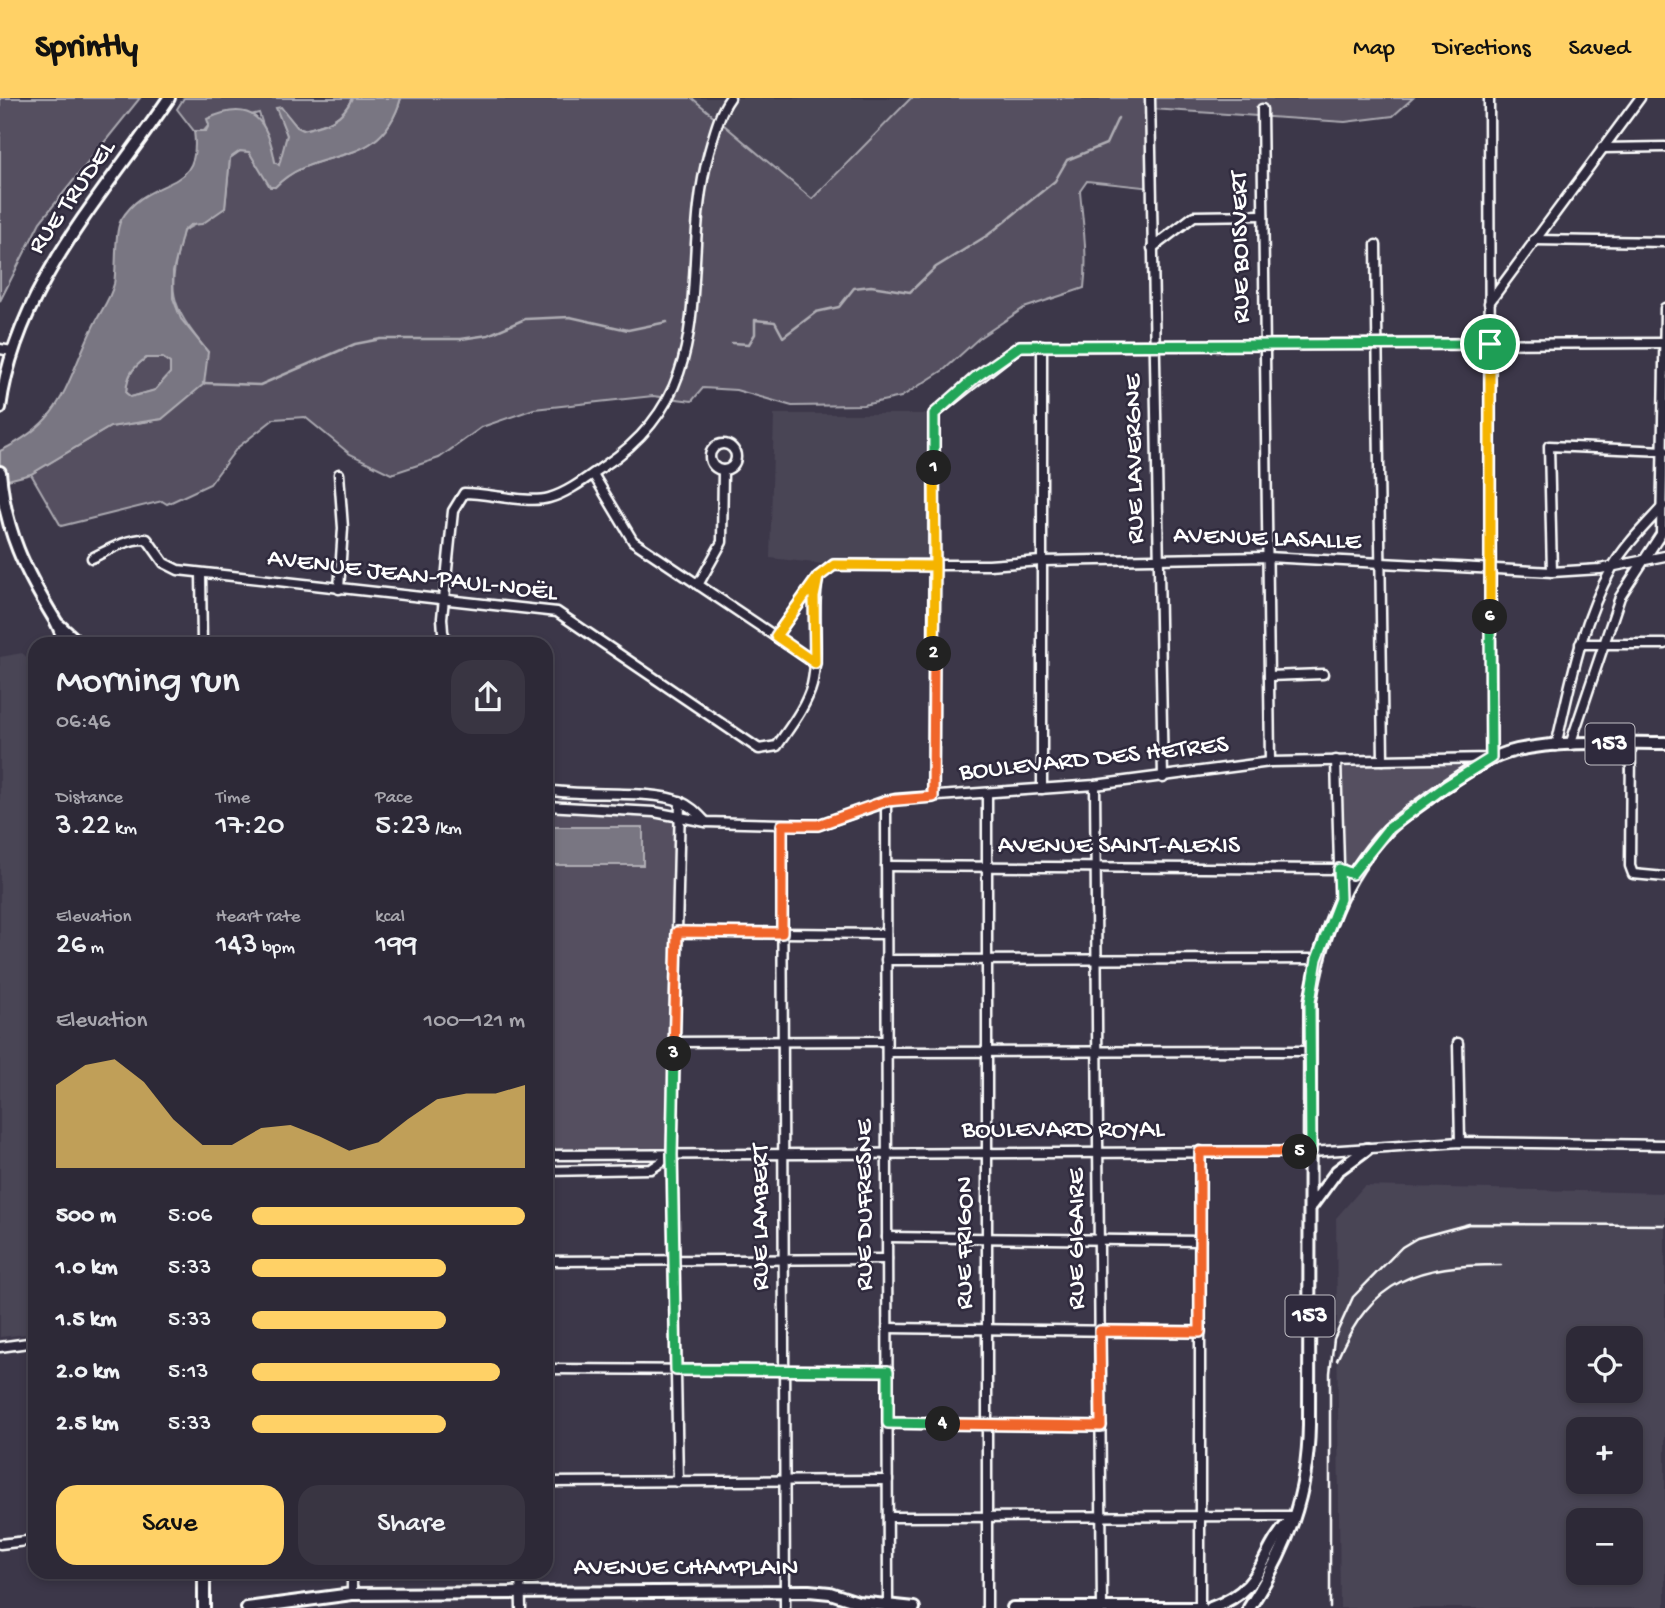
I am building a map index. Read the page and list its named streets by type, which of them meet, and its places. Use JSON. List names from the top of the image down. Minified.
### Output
{"streets":{"main road":["RUE TRUDEL","153","AVENUE CHAMPLAIN"],"street":["RUE BOISVERT","RUE LAVERGNE","AVENUE LASALLE","AVENUE JEAN-PAUL-NOËL","BOULEVARD DES HETRES","AVENUE SAINT-ALEXIS","BOULEVARD ROYAL","RUE DUFRESNE","RUE LAMBERT","RUE GIGAIRE","RUE FRIGON"]},"crossings":[["RUE BOISVERT","AVENUE LASALLE"],["RUE BOISVERT","BOULEVARD DES HETRES"],["RUE LAVERGNE","AVENUE LASALLE"],["RUE LAVERGNE","BOULEVARD DES HETRES"],["AVENUE LASALLE","AVENUE JEAN-PAUL-NOËL"],["153","BOULEVARD DES HETRES"],["153","AVENUE SAINT-ALEXIS"],["153","BOULEVARD ROYAL"],["BOULEVARD DES HETRES","RUE DUFRESNE"],["BOULEVARD DES HETRES","RUE LAMBERT"],["BOULEVARD DES HETRES","RUE GIGAIRE"],["BOULEVARD DES HETRES","RUE FRIGON"],["AVENUE SAINT-ALEXIS","RUE DUFRESNE"],["AVENUE SAINT-ALEXIS","RUE GIGAIRE"],["AVENUE SAINT-ALEXIS","RUE FRIGON"],["BOULEVARD ROYAL","RUE DUFRESNE"],["BOULEVARD ROYAL","RUE LAMBERT"],["BOULEVARD ROYAL","RUE GIGAIRE"],["BOULEVARD ROYAL","RUE FRIGON"],["RUE DUFRESNE","AVENUE CHAMPLAIN"],["RUE LAMBERT","AVENUE CHAMPLAIN"]],"page":{"header":"Sprintly","nav":["Map","Directions","Saved"],"pins":["1","6","2","3","5","4"],"heading":["Morning run","06:46"],"stats":[["Distance","3.22 km"],["Time","17:20"],["Pace","5:23 /km"],["Elevation","26 m"],["Heart rate","143 bpm"],["kcal","199"]],"chart":["Elevation","100–121 m"],"list":[{"name":"500 m","note":"5:06"},{"name":"1.0 km","note":"5:33"},{"name":"1.5 km","note":"5:33"},{"name":"2.0 km","note":"5:13"},{"name":"2.5 km","note":"5:33"}],"map_buttons":["+","−"],"buttons":["Save","Share"]}}
